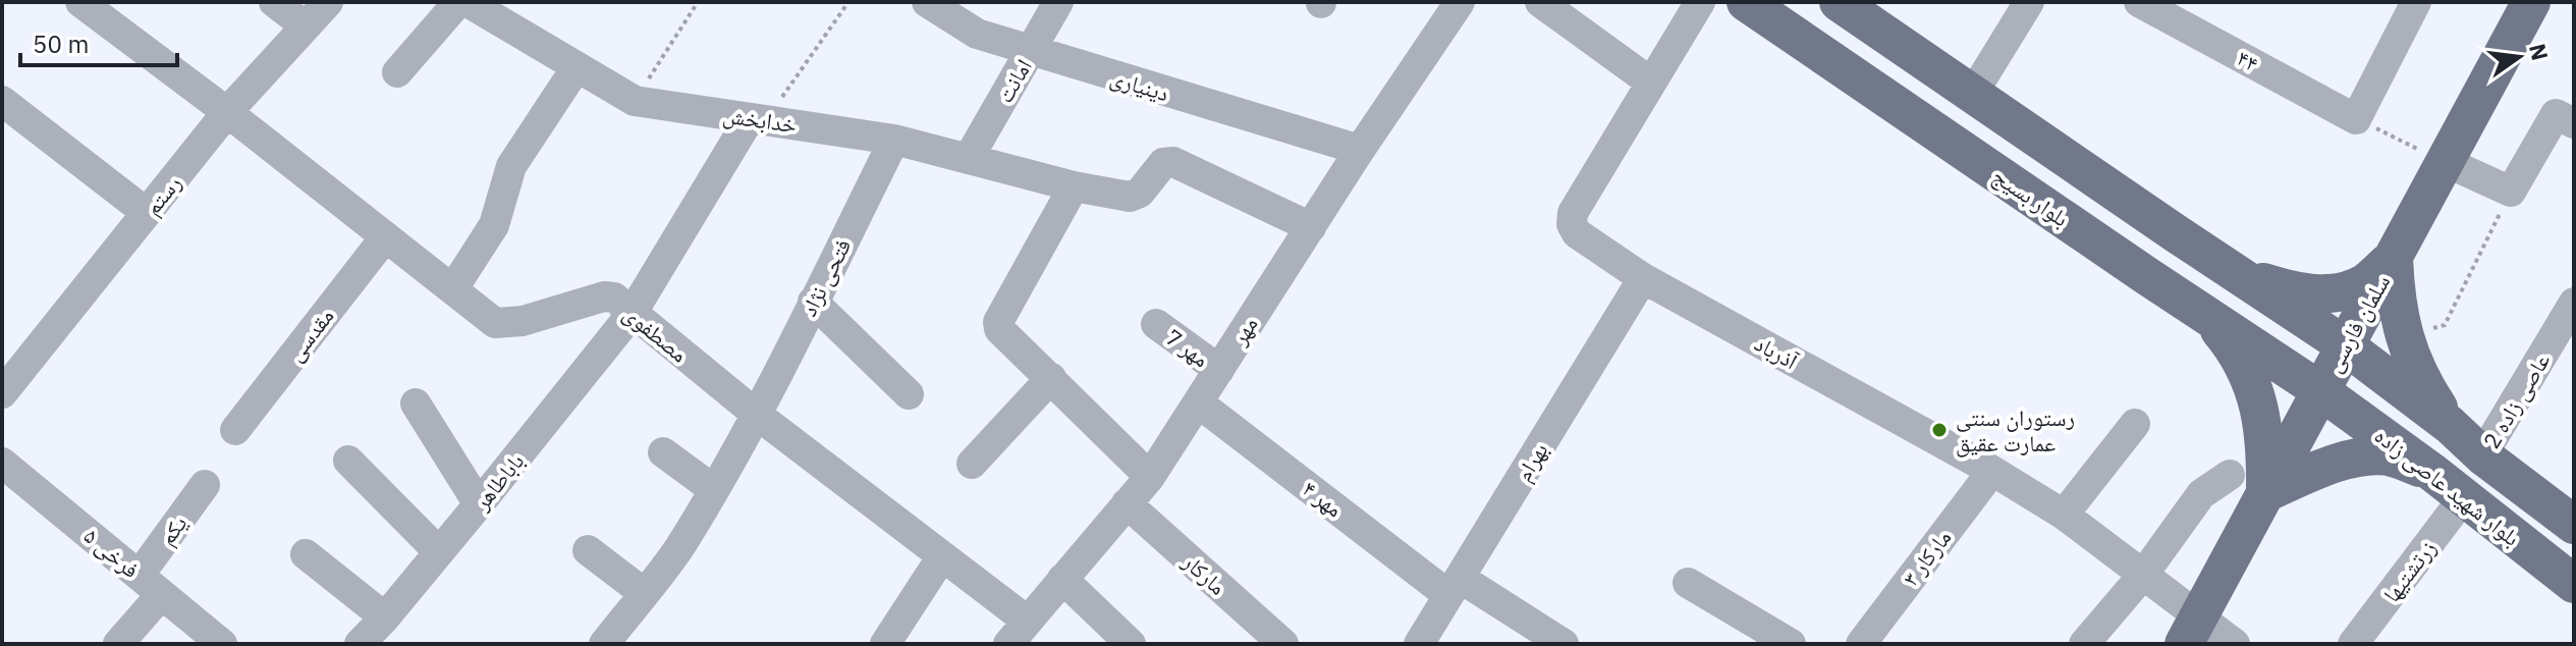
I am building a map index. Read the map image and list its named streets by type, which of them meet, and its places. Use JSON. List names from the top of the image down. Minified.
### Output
{"streets":{"main road":["بلوار بسیج","سلمان فارسی","بلوار شهید عاصی زاده"],"street":["۴۴","امانت","دینیاری","خدابخش","رستم","فتحی نژاد","مهر","مصطفوی","مقدسی","مهر 7","آذرباد","عاصی زاده 2","بهرام","باباطاهر","مهر ۴","یکم","فرخی ۵","مارکار ۳","زرتشتیها","مارکار"]},"crossings":[["امانت","دینیاری"],["امانت","خدابخش"],["دینیاری","مهر"],["خدابخش","فتحی نژاد"],["خدابخش","مهر"],["خدابخش","باباطاهر"],["رستم","مصطفوی"],["بلوار بسیج","سلمان فارسی"],["بلوار بسیج","بلوار شهید عاصی زاده"],["فتحی نژاد","مصطفوی"],["سلمان فارسی","آذرباد"],["سلمان فارسی","بلوار شهید عاصی زاده"],["مهر","مصطفوی"],["مهر","مهر 7"],["مهر","مهر ۴"],["مهر","مارکار"],["مصطفوی","مقدسی"],["مصطفوی","باباطاهر"],["آذرباد","بهرام"],["آذرباد","مارکار ۳"],["عاصی زاده 2","بلوار شهید عاصی زاده"],["بهرام","مهر ۴"],["بلوار شهید عاصی زاده","زرتشتیها"],["یکم","فرخی ۵"]],"places":["رستوران سنتی عمارت عقیق"],"scale_bar":"50 m","north":"right"}
